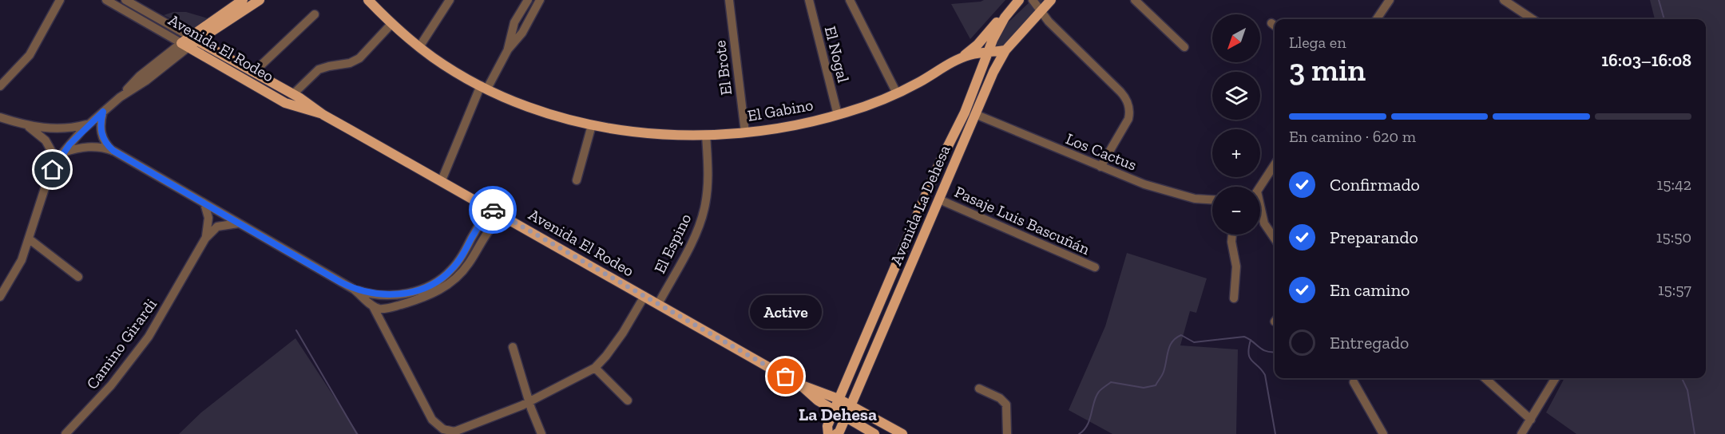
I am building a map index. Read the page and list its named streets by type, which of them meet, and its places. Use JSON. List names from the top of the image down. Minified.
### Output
{"streets":{"main road":["Avenida El Rodeo","El Gabino","Avenida La Dehesa"],"street":["El Nogal","El Brote","Los Cactus","Pasaje Luis Bascuñán","El Espino","Camino Girardi"]},"crossings":[["Avenida El Rodeo","Avenida La Dehesa"],["Avenida El Rodeo","El Espino"],["El Nogal","El Gabino"],["El Brote","El Gabino"],["El Gabino","Avenida La Dehesa"],["El Gabino","El Espino"],["Los Cactus","Avenida La Dehesa"],["Avenida La Dehesa","Pasaje Luis Bascuñán"]],"districts":["La Dehesa"],"places":["Active"],"north":"bottom left","page":{"map_buttons":["+","−"],"heading":["3 min","Llega en","16:03–16:08"],"bar":"En camino · 620 m","list":[["Confirmado","15:42"],["Preparando","15:50"],["En camino","15:57"],"Entregado"],"bubble":"Active"}}
